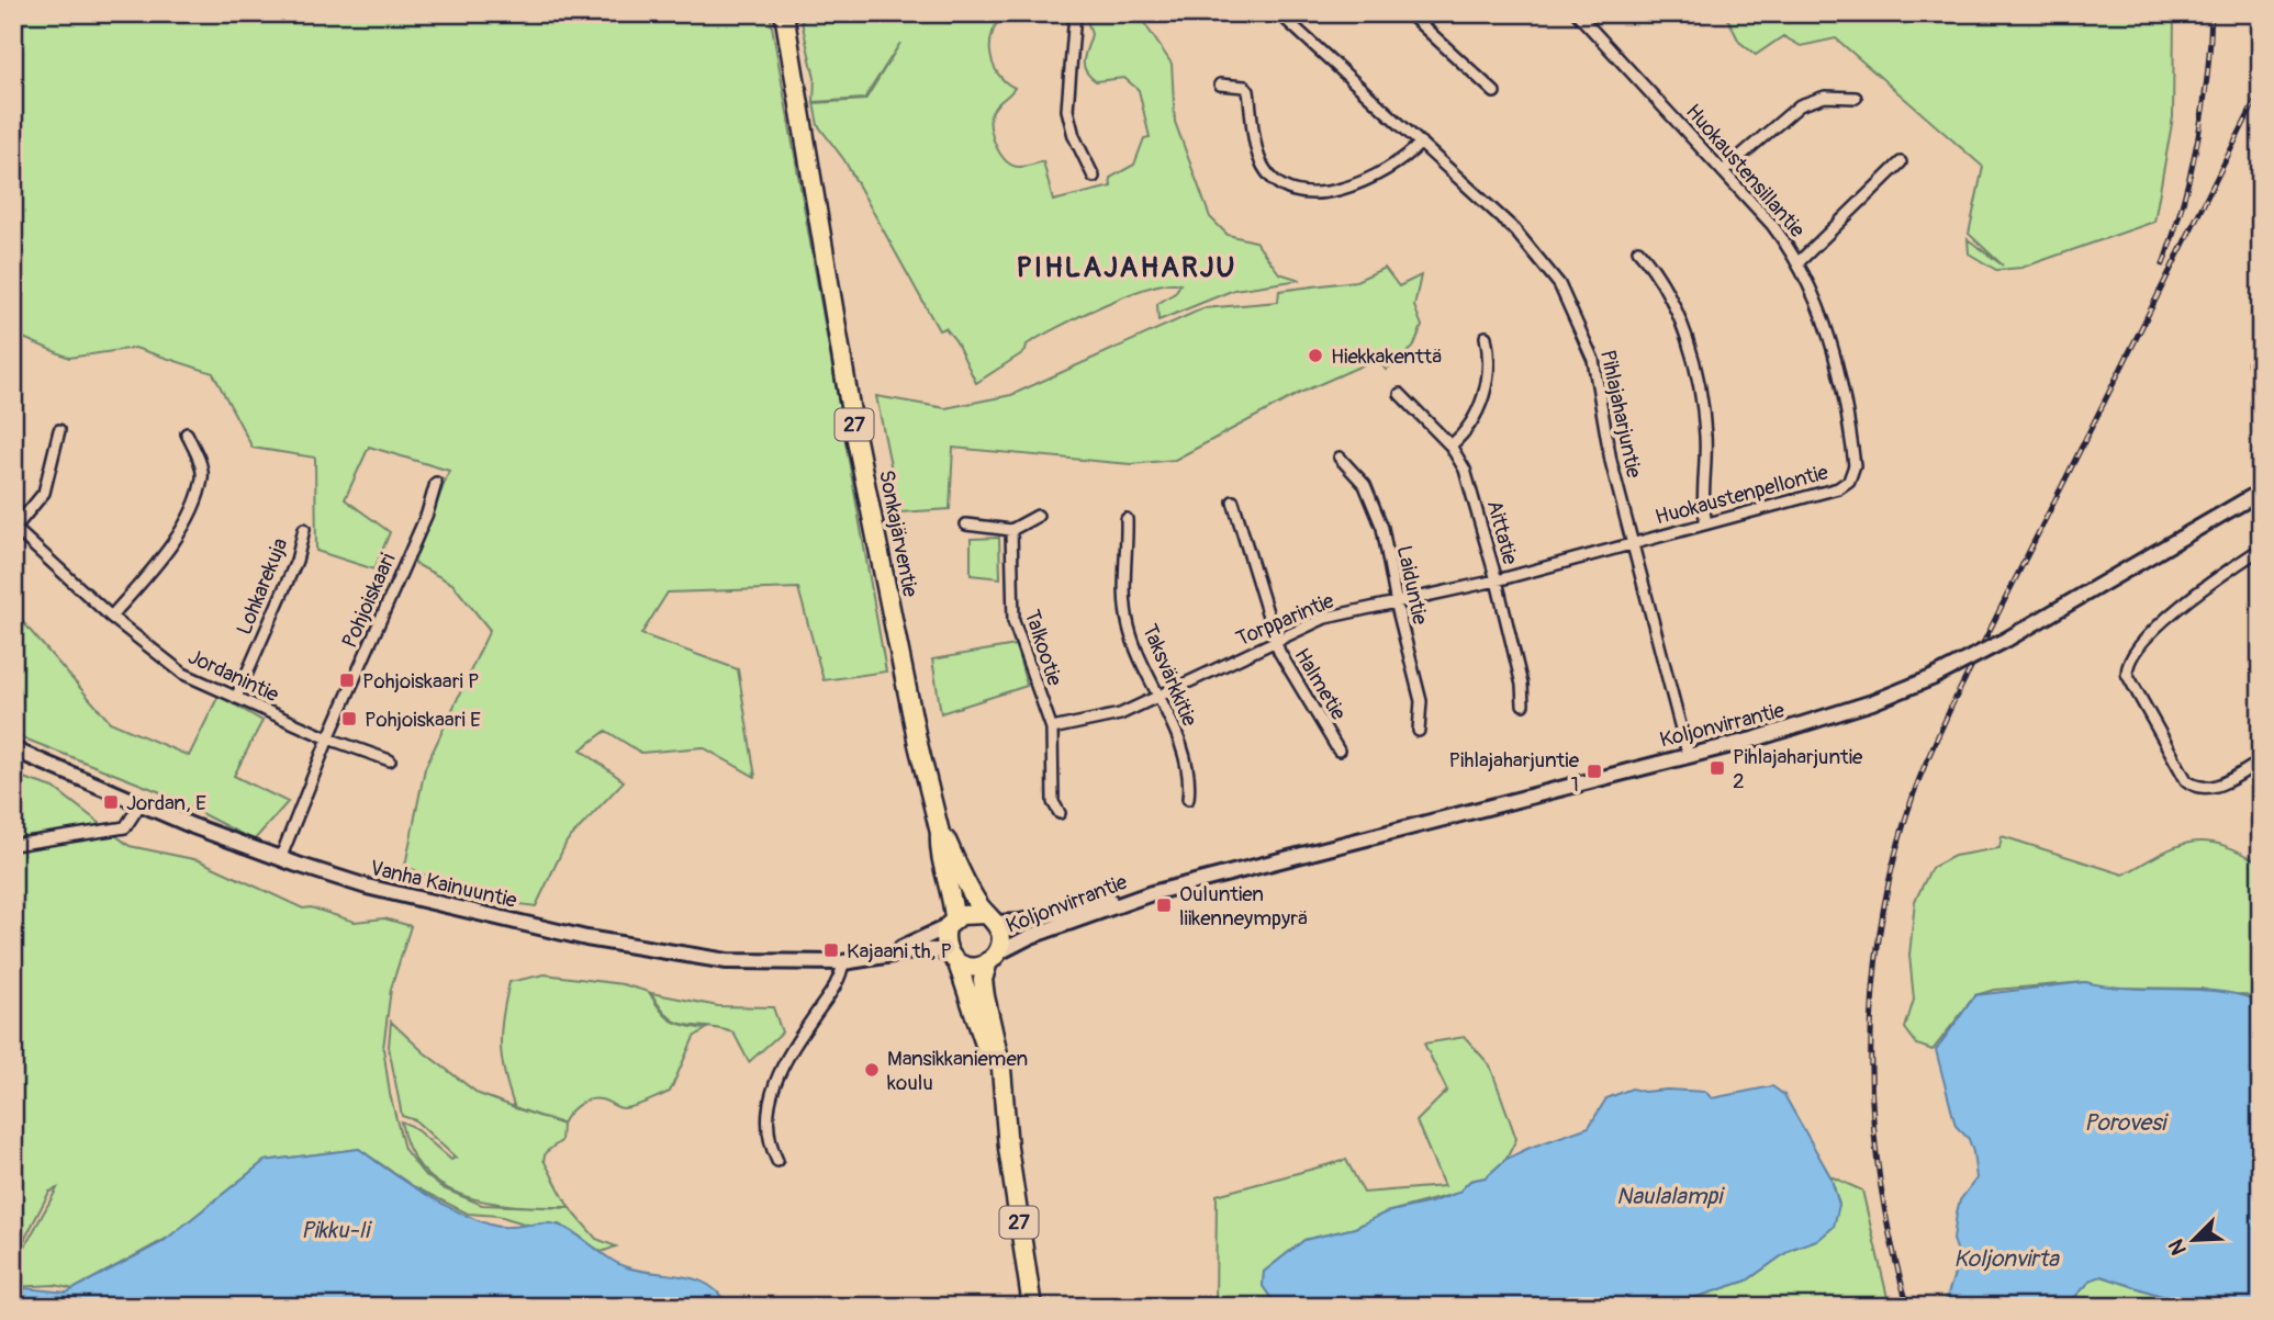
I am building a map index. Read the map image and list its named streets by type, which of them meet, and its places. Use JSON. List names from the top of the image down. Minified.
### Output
{"streets":{"highway":["27","Sonkajärventie"],"main road":["Koljonvirrantie","Vanha Kainuuntie"],"street":["Huokaustensillantie","Pihlajaharjuntie","Huokaustenpellontie","Aittatie","Laiduntie","Lohkarekuja","Pohjoiskaari","Torpparintie","Talkootie","Jordanintie","Taksvärkkitie","Halmetie"]},"crossings":[["Huokaustensillantie","Huokaustenpellontie"],["Pihlajaharjuntie","Huokaustenpellontie"],["Pihlajaharjuntie","Torpparintie"],["Pihlajaharjuntie","Koljonvirrantie"],["27","Sonkajärventie"],["27","Koljonvirrantie"],["27","Vanha Kainuuntie"],["Huokaustenpellontie","Torpparintie"],["Aittatie","Torpparintie"],["Sonkajärventie","Koljonvirrantie"],["Sonkajärventie","Vanha Kainuuntie"],["Laiduntie","Torpparintie"],["Lohkarekuja","Jordanintie"],["Pohjoiskaari","Jordanintie"],["Pohjoiskaari","Vanha Kainuuntie"],["Torpparintie","Talkootie"],["Torpparintie","Taksvärkkitie"],["Torpparintie","Halmetie"],["Koljonvirrantie","Vanha Kainuuntie"]],"districts":["PIHLAJAHARJU"],"water":["Porovesi","Naulalampi","Pikku-Ii","Koljonvirta"],"places":{"other":["Hiekkakenttä","Mansikkaniemen koulu"],"transit":["Pohjoiskaari P","Pohjoiskaari E","Pihlajaharjuntie 2","Pihlajaharjuntie 1","Jordan, E","Ouluntien liikenneympyrä","Kajaani th, P"]},"north":"bottom left"}
